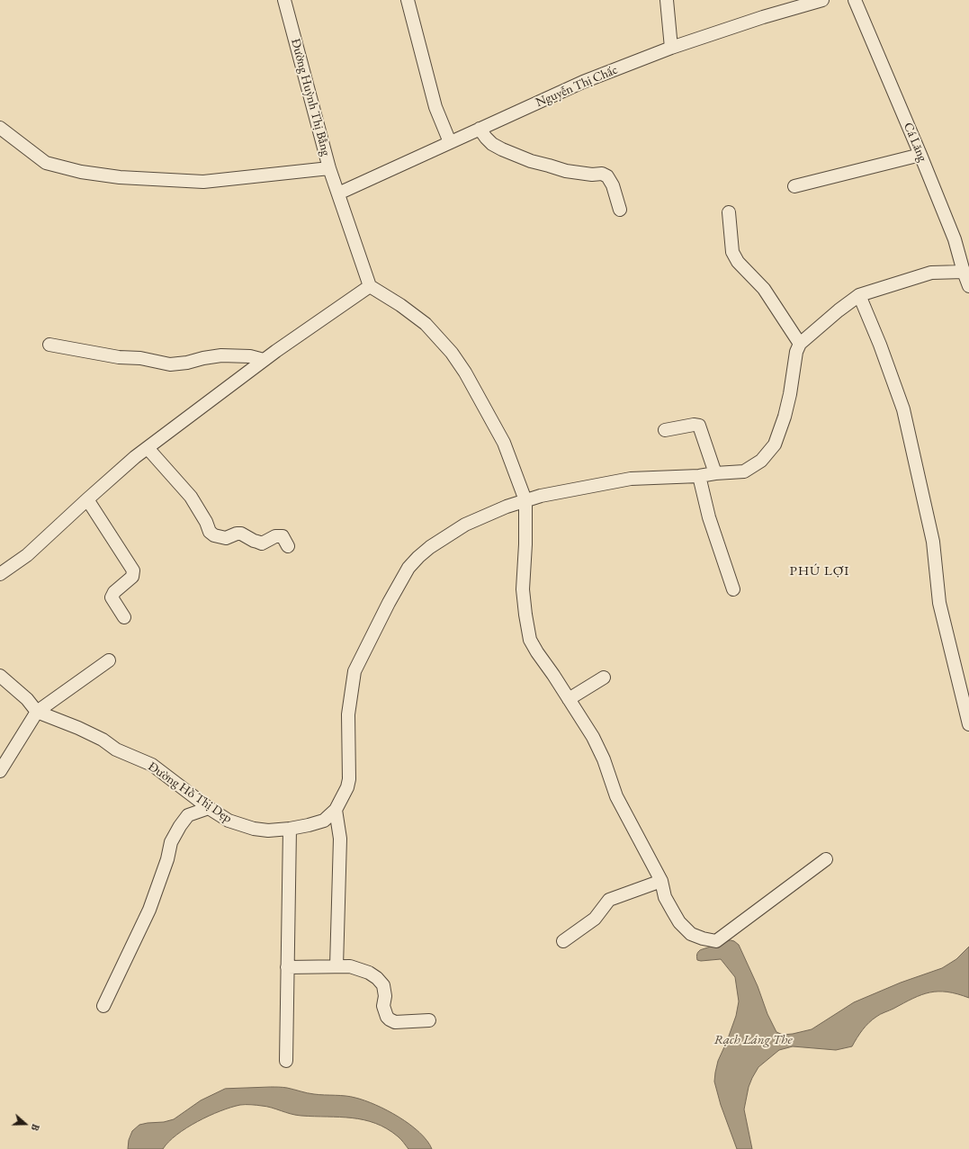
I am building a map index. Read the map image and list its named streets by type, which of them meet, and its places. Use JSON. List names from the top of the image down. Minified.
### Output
{"streets":{"street":["Nguyễn Thị Chấc","Đường Huỳnh Thị Bẳng","Cá Lăng","Đường Hồ Thị Dẹp"]},"crossings":[["Nguyễn Thị Chấc","Đường Huỳnh Thị Bẳng"]],"districts":["PHÚ LỢI"],"water":["Rạch Láng The"],"north":"right"}
